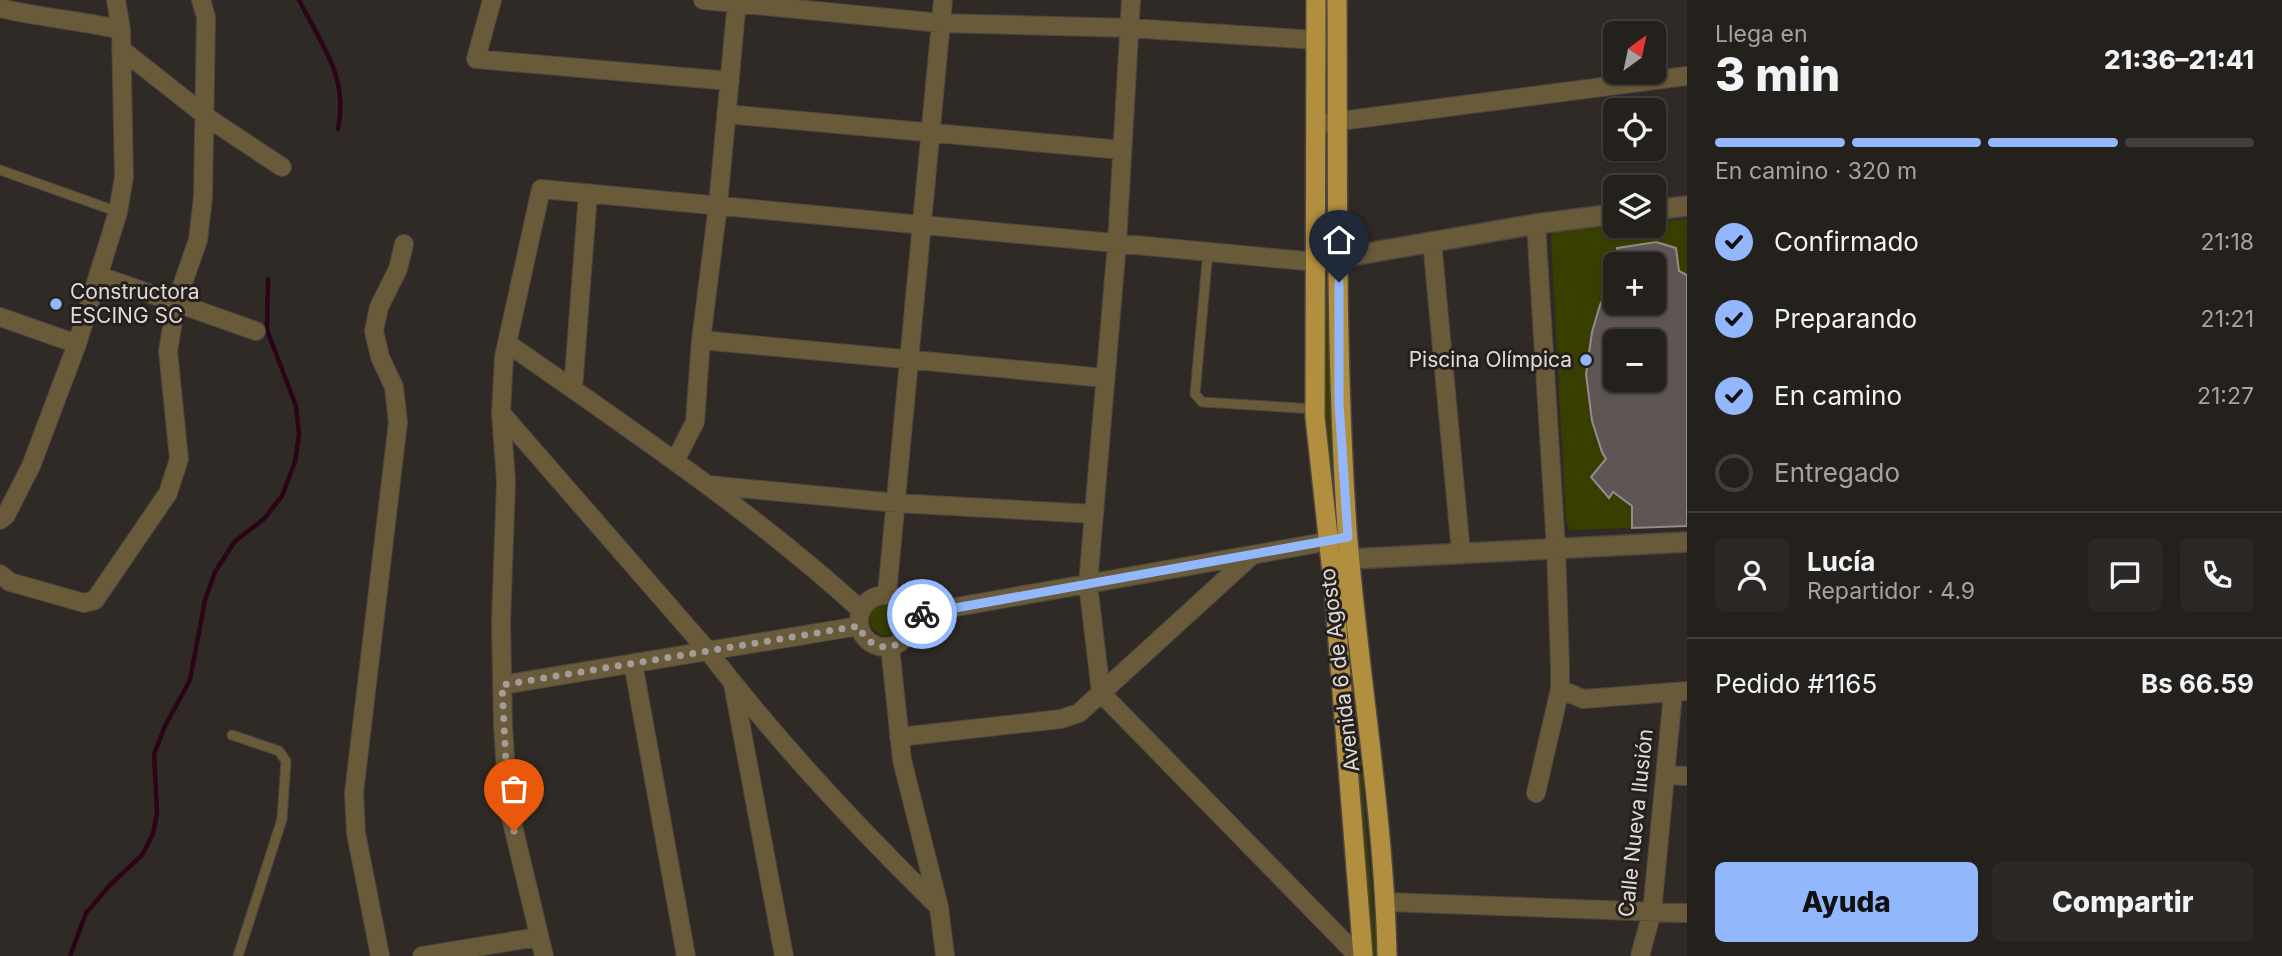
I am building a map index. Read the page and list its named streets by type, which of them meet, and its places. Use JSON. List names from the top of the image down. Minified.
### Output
{"streets":{"highway":["Avenida 6 de Agosto"],"street":["Calle Nueva Ilusión"]},"places":["Constructora ESCING SC","Piscina Olímpica"],"north":"top right","page":{"heading":["3 min","Llega en","21:36–21:41"],"panel":["Lucía","Repartidor · 4.9","Pedido #1165","Bs 66.59"],"map_buttons":["+","−"],"bar":"En camino · 320 m","list":[["Confirmado","21:18"],["Preparando","21:21"],["En camino","21:27"],"Entregado"],"buttons":["Ayuda","Compartir"]}}
